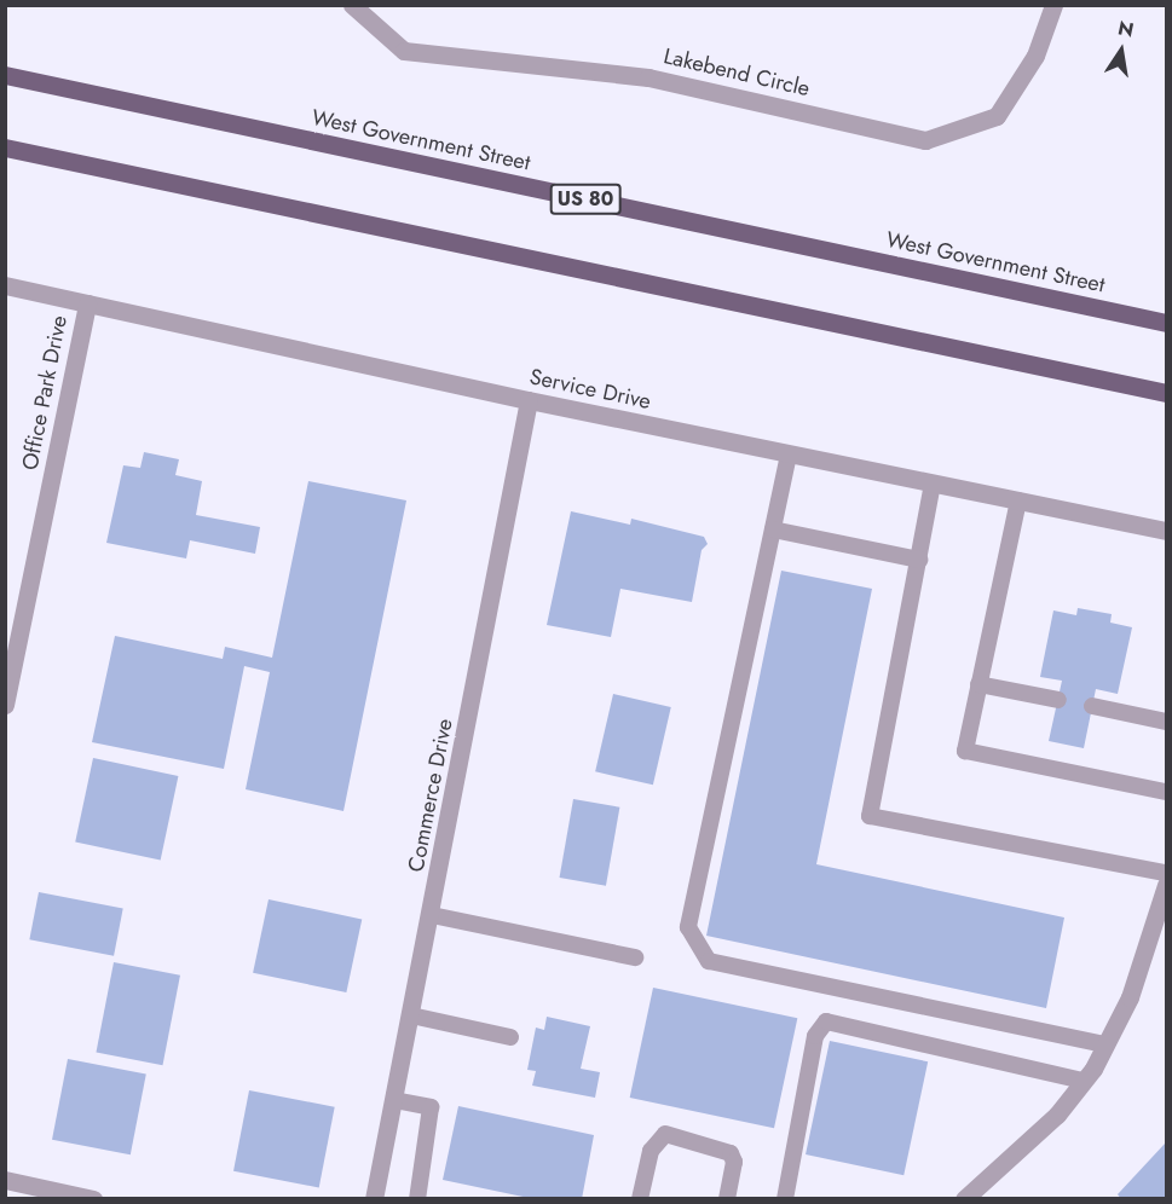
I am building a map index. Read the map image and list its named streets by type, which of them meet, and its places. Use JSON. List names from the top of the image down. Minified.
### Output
{"streets":{"main road":["West Government Street","US 80"],"street":["Lakebend Circle","Service Drive","Office Park Drive","Commerce Drive"]},"crossings":[["Service Drive","Office Park Drive"],["Service Drive","Commerce Drive"]],"north":"top"}
